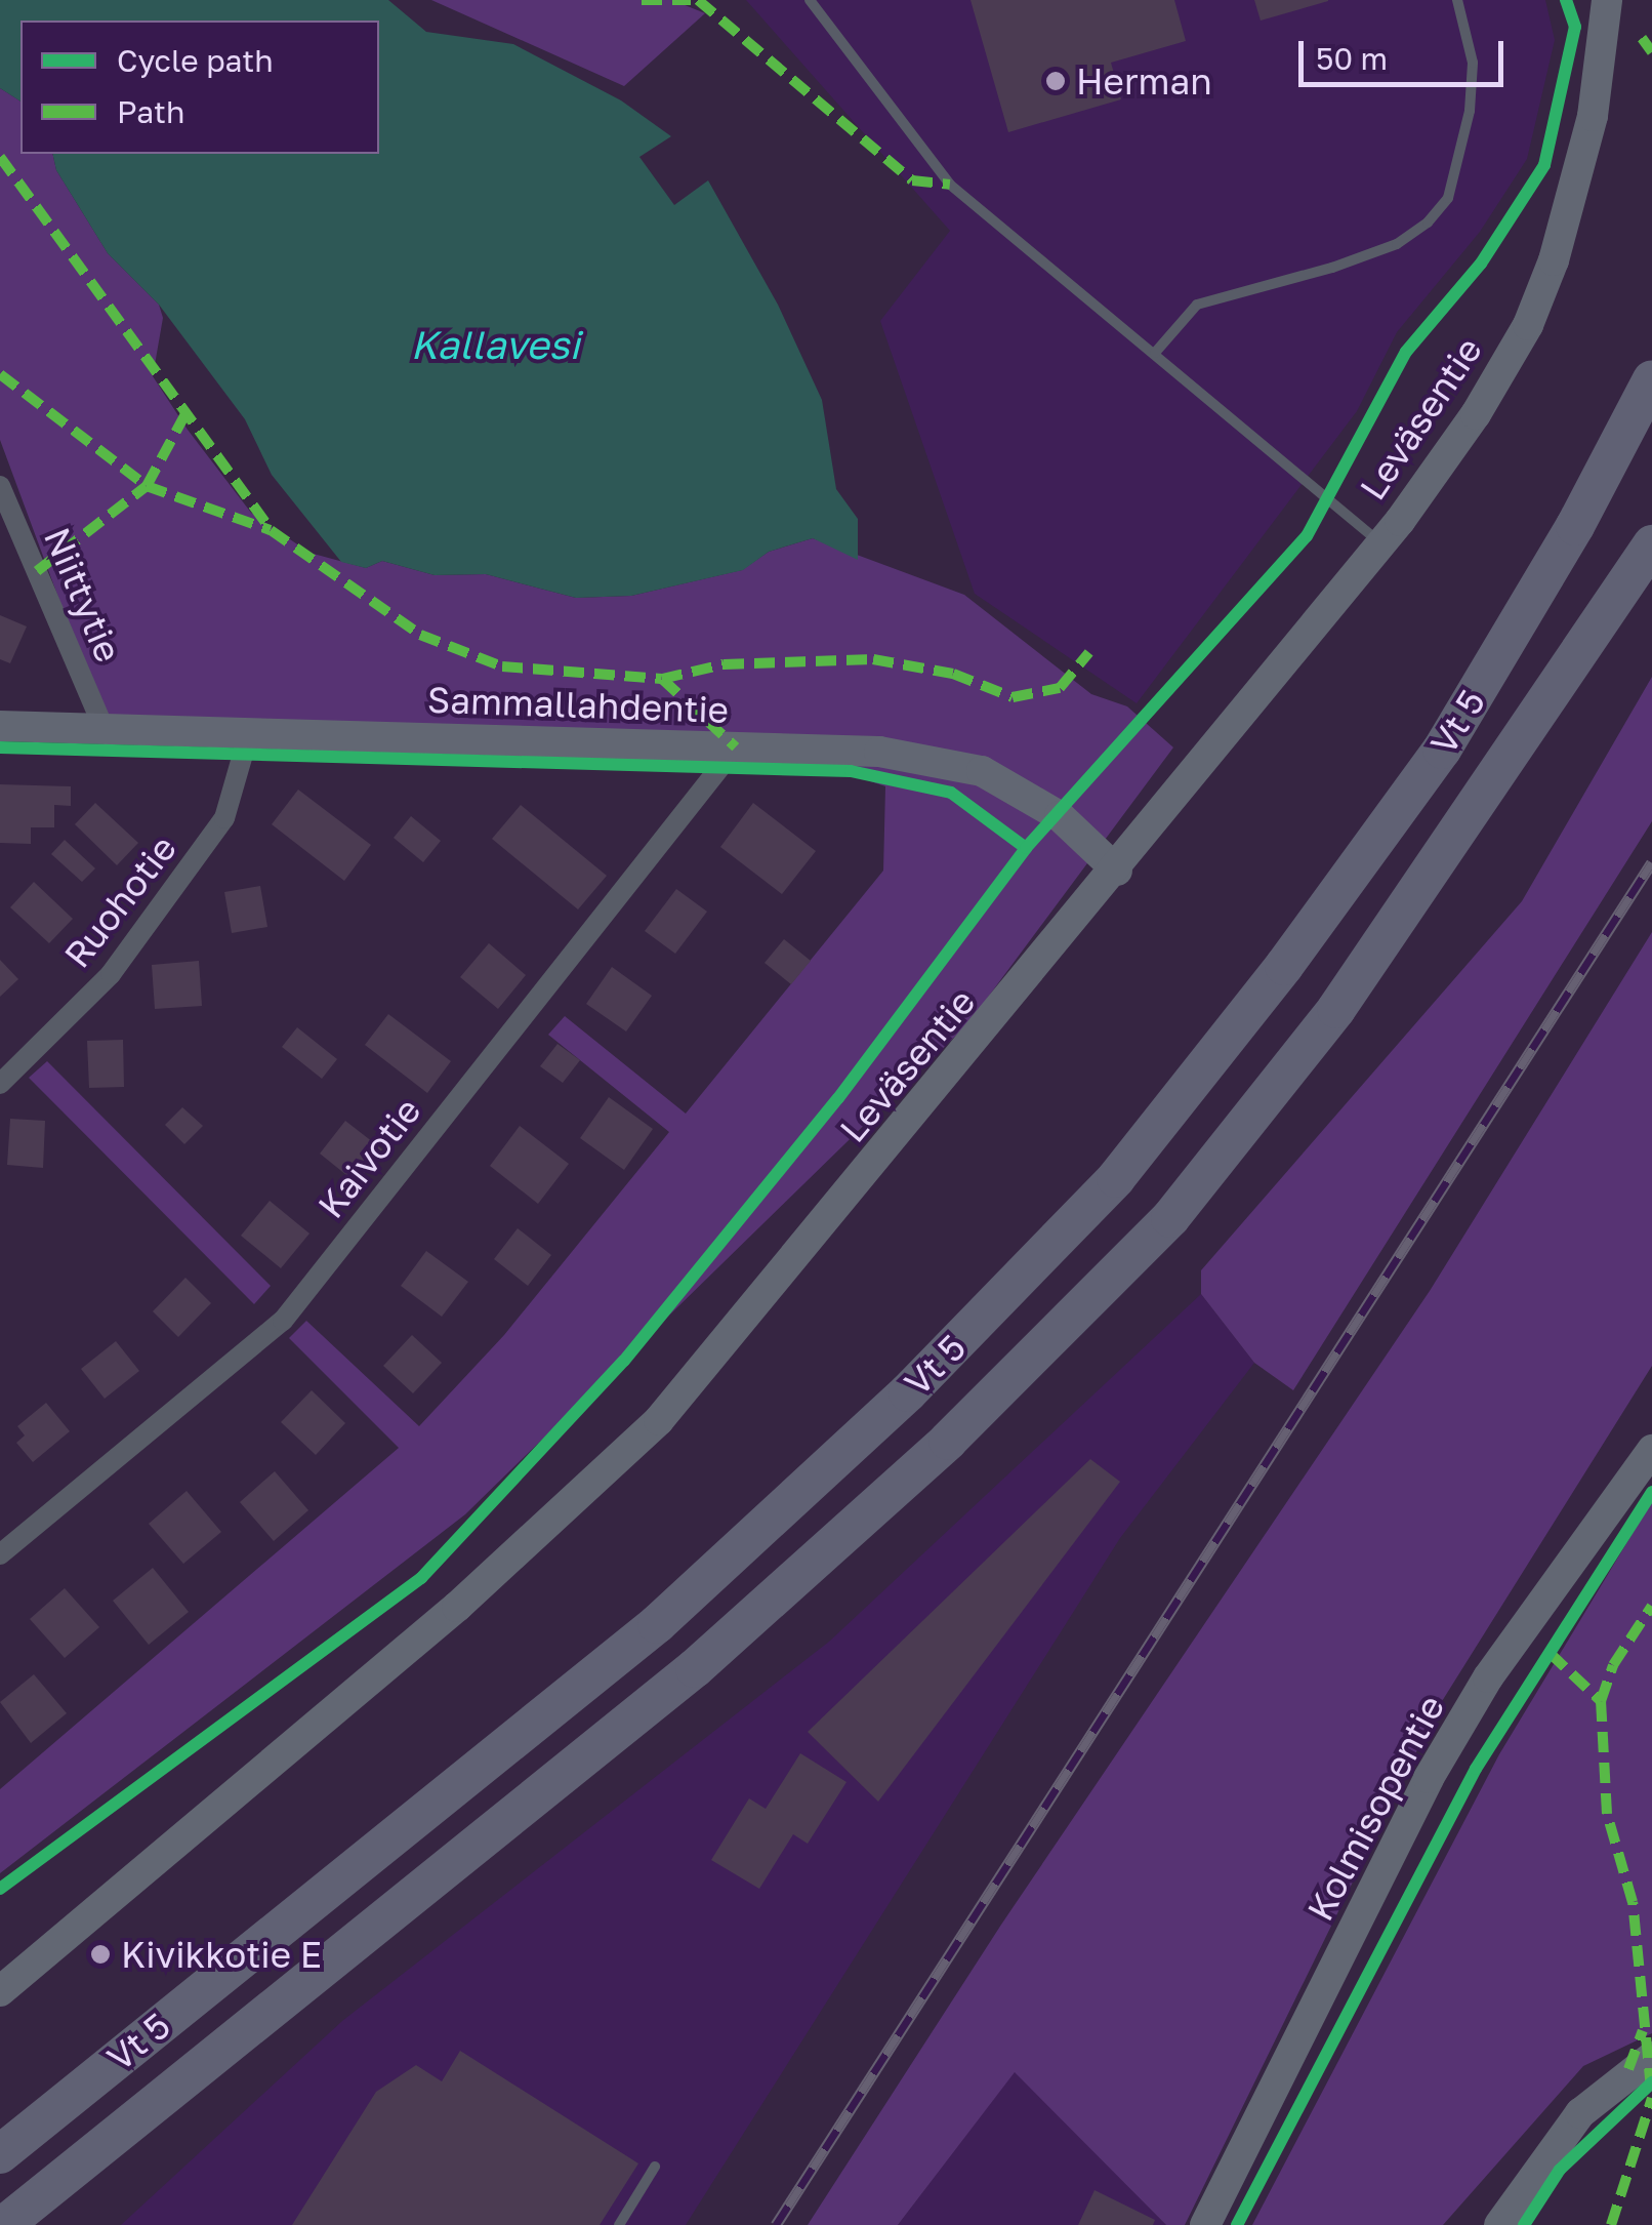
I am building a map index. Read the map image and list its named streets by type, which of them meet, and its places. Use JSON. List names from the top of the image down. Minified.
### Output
{"streets":{"highway":["Vt 5"],"main road":["Leväsentie","Sammallahdentie","Kolmisopentie"],"street":["Niittytie","Ruohotie","Kaivotie"]},"crossings":[["Leväsentie","Sammallahdentie"],["Niittytie","Sammallahdentie"],["Sammallahdentie","Ruohotie"],["Sammallahdentie","Kaivotie"]],"water":["Kallavesi"],"places":["Herman","Kivikkotie E"],"legend":["Cycle path","Path"],"scale_bar":"50 m"}
